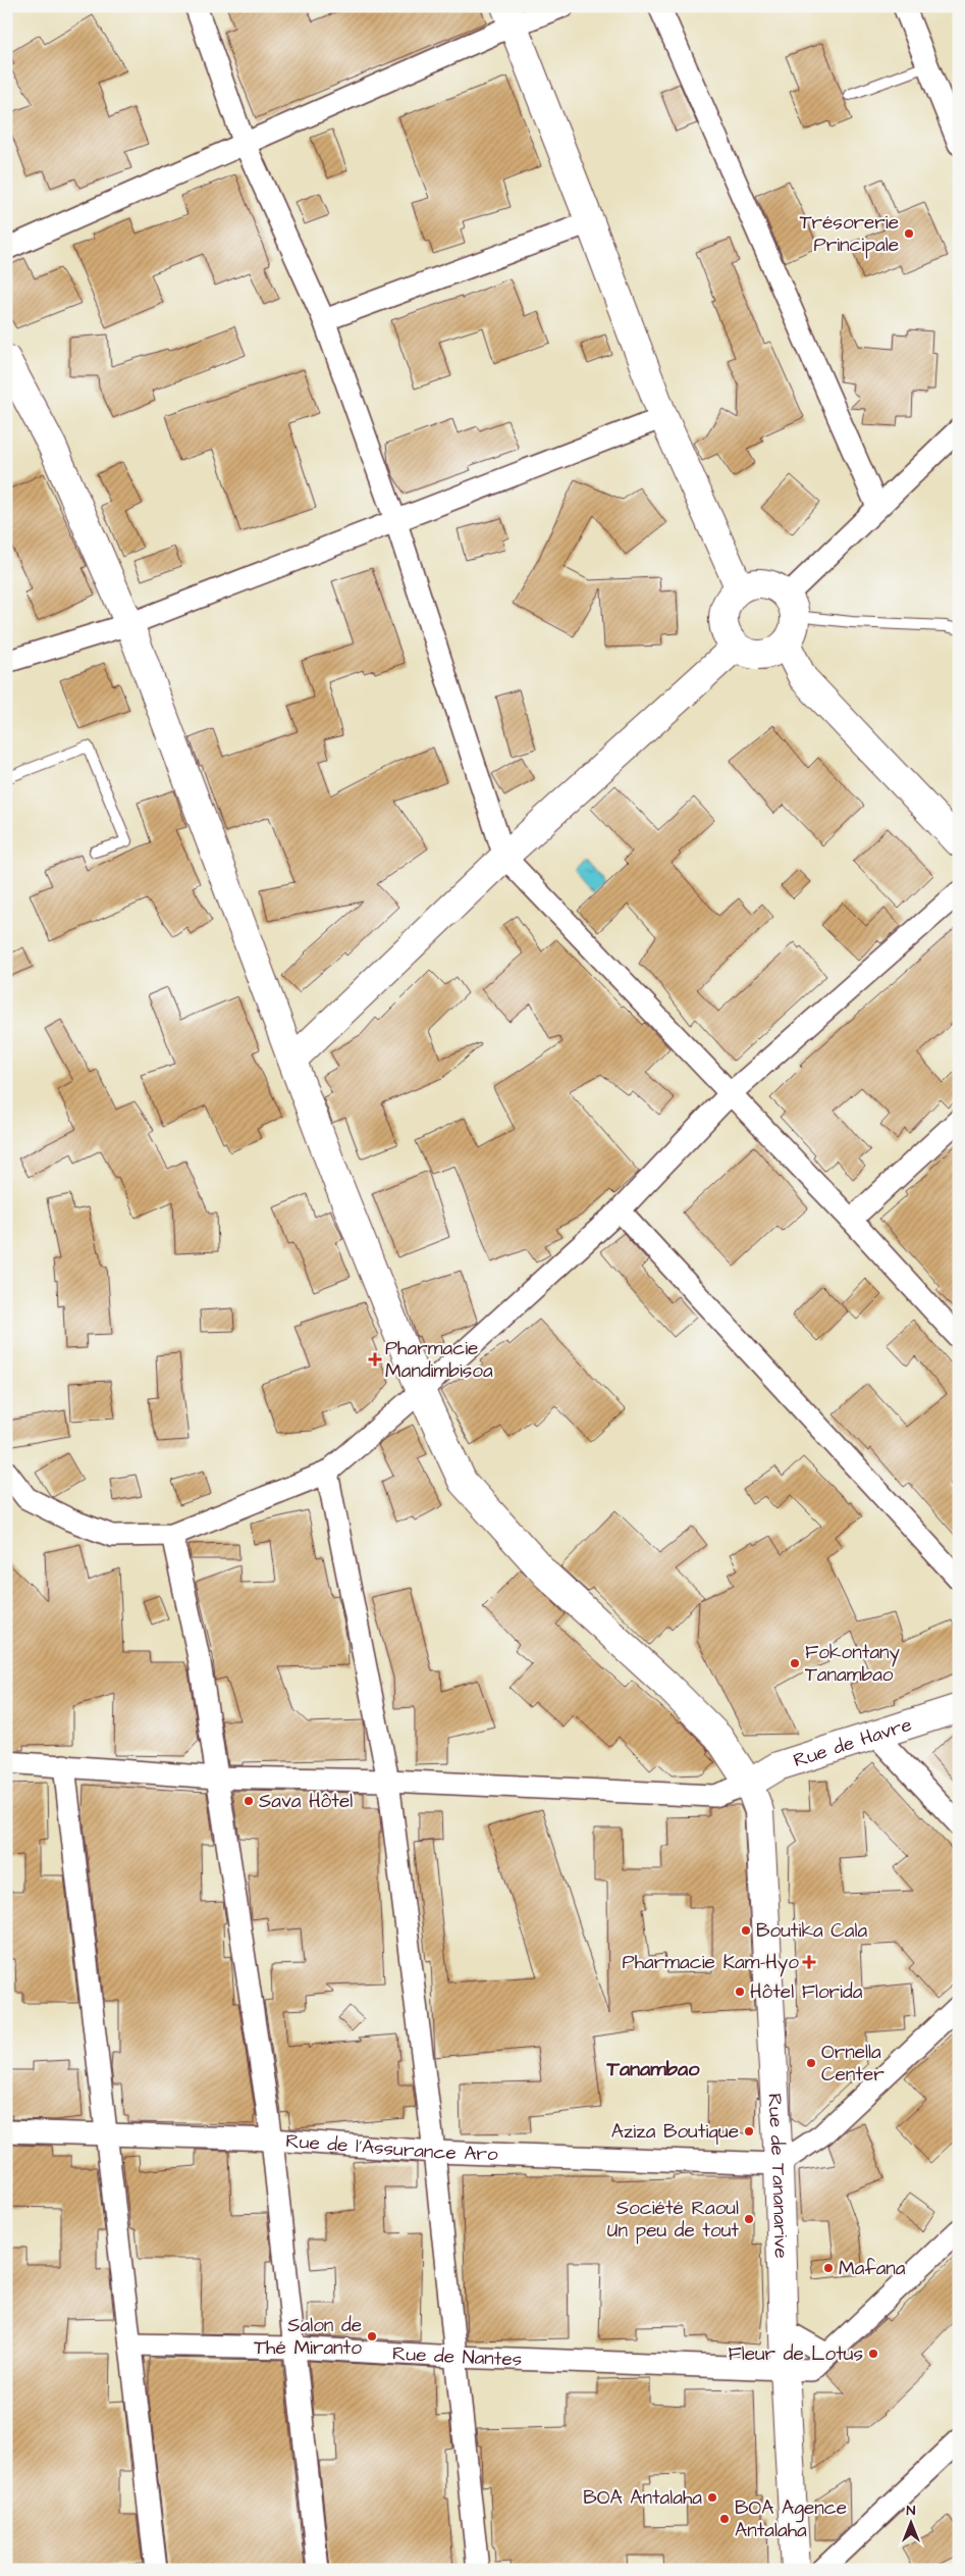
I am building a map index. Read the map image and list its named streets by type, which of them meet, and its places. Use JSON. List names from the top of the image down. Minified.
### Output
{"streets":{"street":["Rue de Havre","Rue de l'Assurance Aro","Rue de Tananarive","Rue de Nantes"]},"crossings":[["Rue de Havre","Rue de Tananarive"],["Rue de l'Assurance Aro","Rue de Tananarive"],["Rue de Tananarive","Rue de Nantes"]],"districts":["Tanambao"],"places":{"other":["Trésorerie Principale","Fokontany Tanambao","Sava Hôtel","Boutika Cala","Hôtel Florida","Ornella Center","Aziza Boutique","Société Raoul Un peu de tout","Mafana","Salon de Thé Miranto","Fleur de Lotus","BOA Antalaha","BOA Agence Antalaha"],"health":["Pharmacie Mandimbisoa","Pharmacie Kam-Hyo"]},"north":"top"}
